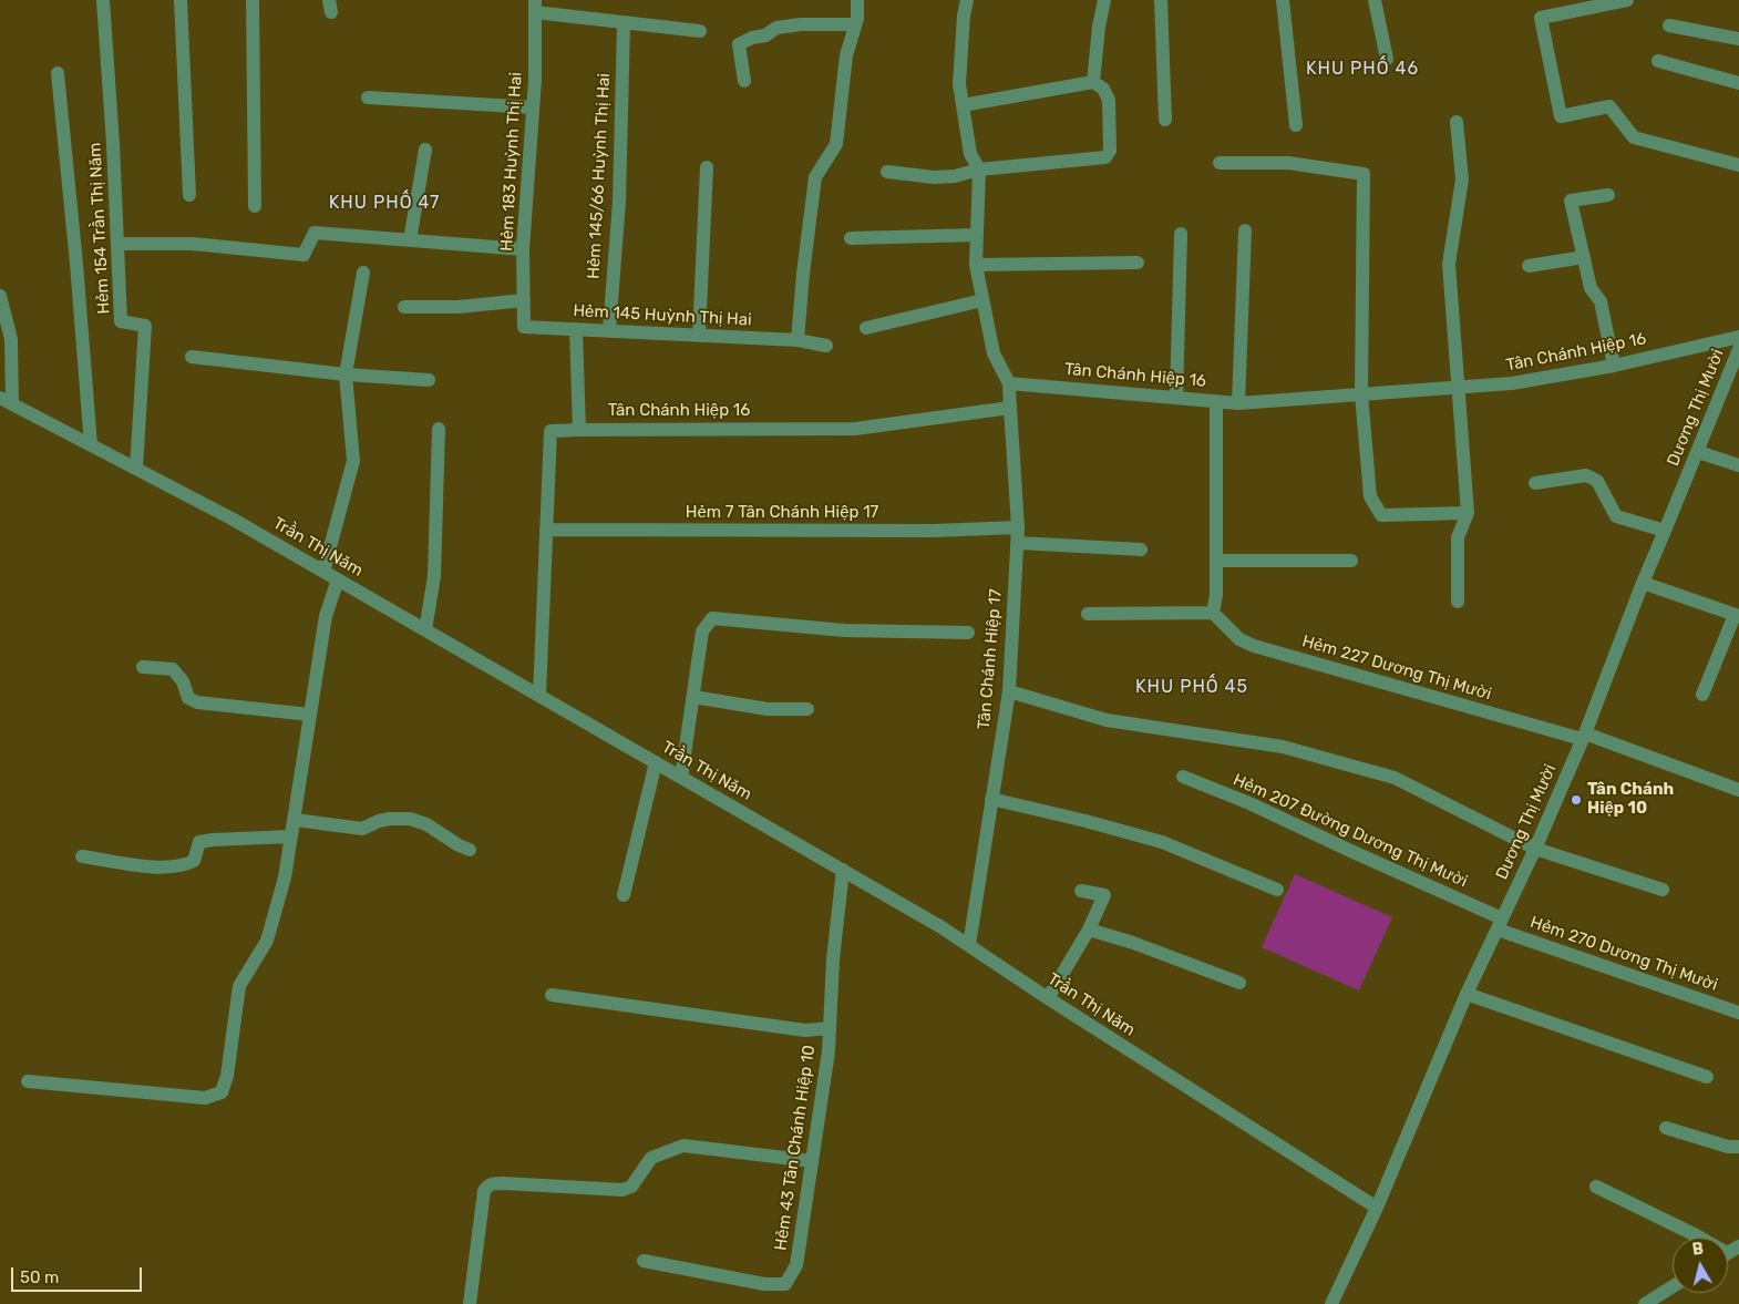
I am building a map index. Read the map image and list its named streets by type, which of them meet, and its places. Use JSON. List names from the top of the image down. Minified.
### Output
{"streets":{"street":["Hẻm 183 Huỳnh Thị Hai","Hẻm 145/66 Huỳnh Thị Hai","Hẻm 154 Trần Thị Năm","Hẻm 145 Huỳnh Thị Hai","Tân Chánh Hiệp 16","Dương Thị Mười","Hẻm 7 Tân Chánh Hiệp 17","Trần Thị Năm","Tân Chánh Hiệp 17","Hẻm 227 Dương Thị Mười","Hẻm 207 Đường Dương Thị Mười","Hẻm 270 Dương Thị Mười","Hẻm 43 Tân Chánh Hiệp 10"]},"crossings":[["Hẻm 183 Huỳnh Thị Hai","Hẻm 145 Huỳnh Thị Hai"],["Hẻm 145/66 Huỳnh Thị Hai","Hẻm 145 Huỳnh Thị Hai"],["Hẻm 154 Trần Thị Năm","Trần Thị Năm"],["Tân Chánh Hiệp 16","Hẻm 7 Tân Chánh Hiệp 17"],["Tân Chánh Hiệp 16","Tân Chánh Hiệp 17"],["Dương Thị Mười","Trần Thị Năm"],["Dương Thị Mười","Hẻm 227 Dương Thị Mười"],["Dương Thị Mười","Hẻm 207 Đường Dương Thị Mười"],["Dương Thị Mười","Hẻm 270 Dương Thị Mười"],["Hẻm 7 Tân Chánh Hiệp 17","Tân Chánh Hiệp 17"],["Trần Thị Năm","Tân Chánh Hiệp 17"],["Trần Thị Năm","Hẻm 43 Tân Chánh Hiệp 10"],["Hẻm 207 Đường Dương Thị Mười","Hẻm 270 Dương Thị Mười"]],"districts":["KHU PHỐ 46","KHU PHỐ 47","KHU PHỐ 45"],"places":["Tân Chánh Hiệp 10"],"scale_bar":"50 m","north":"top"}
